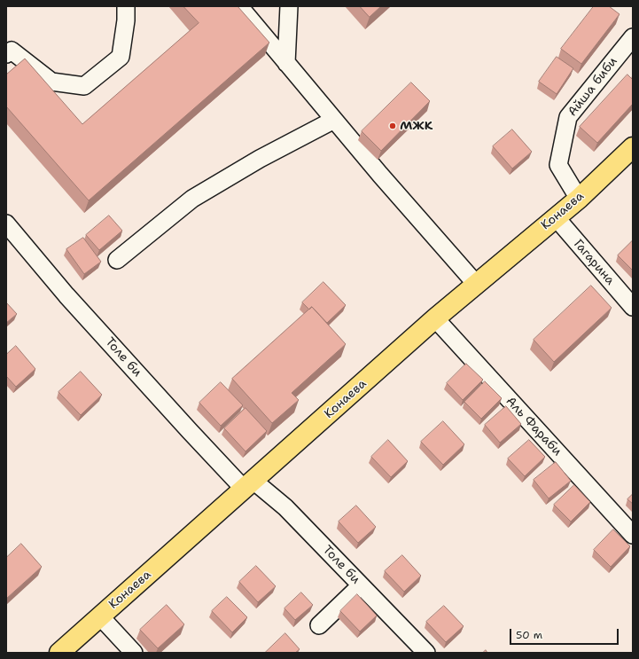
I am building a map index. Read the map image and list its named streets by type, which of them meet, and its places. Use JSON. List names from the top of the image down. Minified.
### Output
{"streets":{"main road":["Конаева"],"street":["Айша биби","Гагарина","Толе би","Аль Фараби"]},"crossings":[["Айша биби","Конаева"],["Конаева","Гагарина"],["Конаева","Толе би"],["Конаева","Аль Фараби"]],"places":["МЖК"],"scale_bar":"50 m"}
